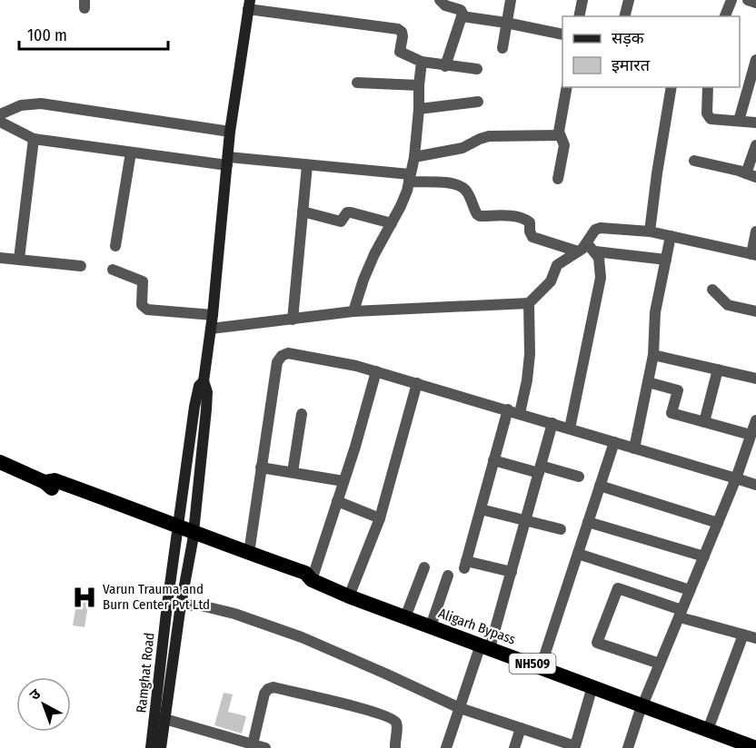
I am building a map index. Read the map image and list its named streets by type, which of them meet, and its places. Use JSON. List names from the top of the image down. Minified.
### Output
{"streets":{"highway":["Aligarh Bypass","NH509"],"main road":["Ramghat Road"]},"crossings":[["Aligarh Bypass","Ramghat Road"]],"places":{"hospital":["Varun Trauma and Burn Center Pvt Ltd"]},"legend":["सड़क","इमारत"],"scale_bar":"100 m","north":"top left"}
